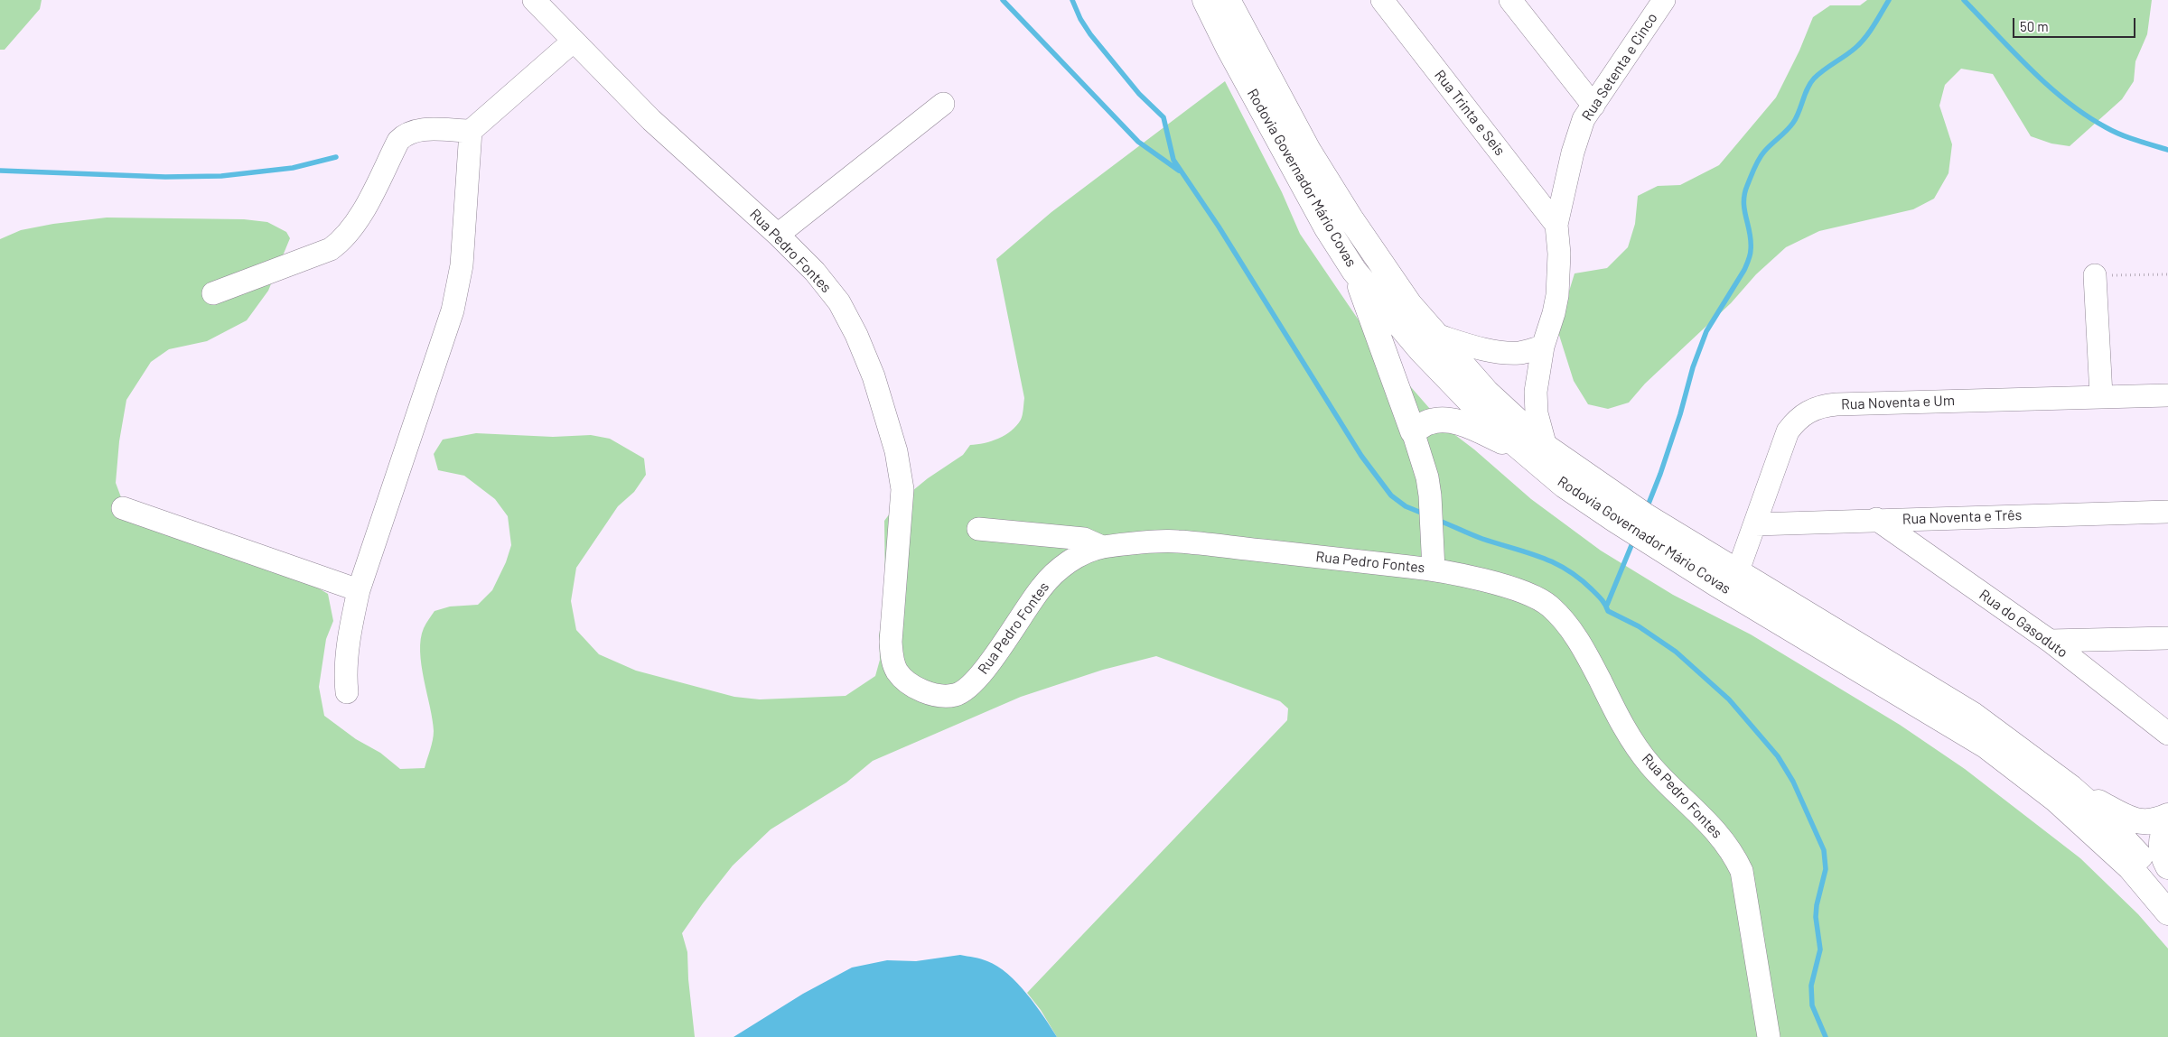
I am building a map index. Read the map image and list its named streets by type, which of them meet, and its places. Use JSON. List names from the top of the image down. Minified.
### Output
{"streets":{"highway":["Rodovia Governador Mário Covas"],"street":["Rua Setenta e Cinco","Rua Trinta e Seis","Rua Pedro Fontes","Rua Noventa e Um","Rua Noventa e Três","Rua do Gasoduto"]},"crossings":[["Rua Setenta e Cinco","Rua Trinta e Seis"],["Rua Setenta e Cinco","Rodovia Governador Mário Covas"],["Rodovia Governador Mário Covas","Rua Noventa e Um"],["Rua Noventa e Um","Rua Noventa e Três"],["Rua Noventa e Três","Rua do Gasoduto"]],"scale_bar":"50 m"}
